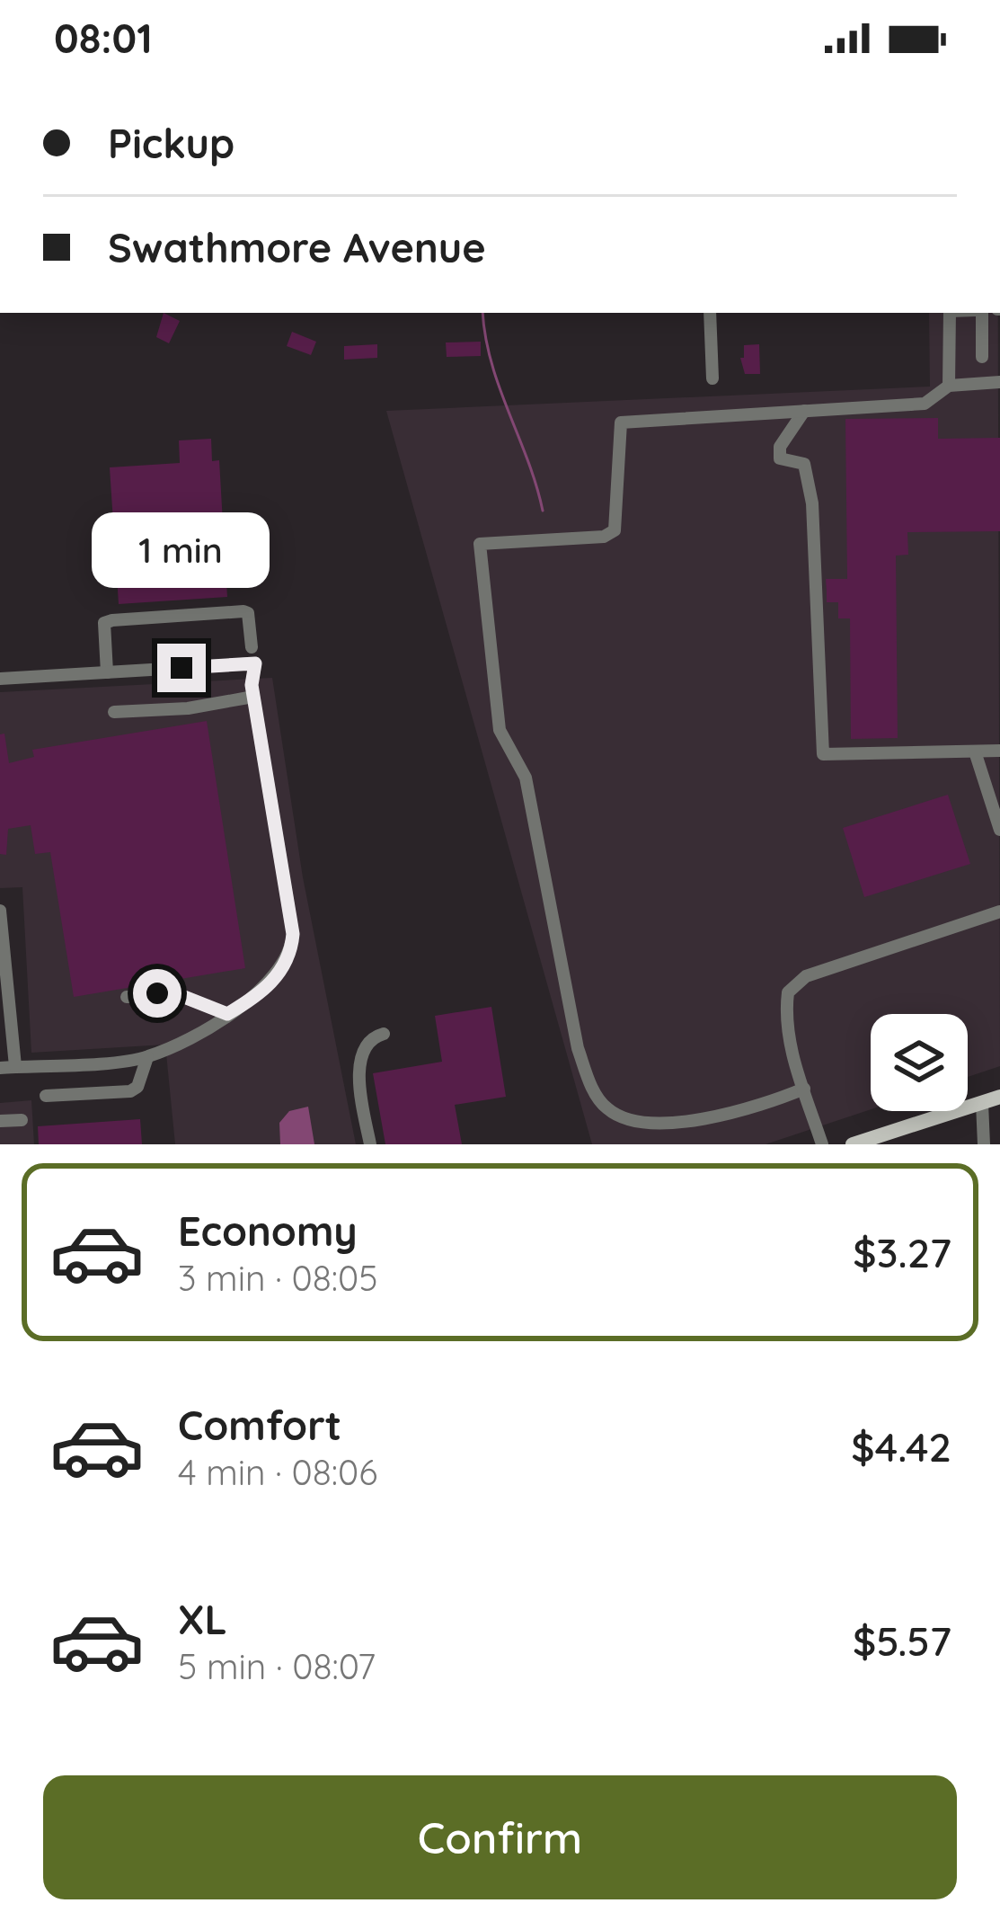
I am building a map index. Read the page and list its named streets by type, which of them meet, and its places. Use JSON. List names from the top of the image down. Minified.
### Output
{"page":{"status":"08:01","banner":["Pickup","Swathmore Avenue"],"bubble":"1 min","list":[{"name":"Economy","note":"3 min · 08:05","value":"$3.27"},{"name":"Comfort","note":"4 min · 08:06","value":"$4.42"},{"name":"XL","note":"5 min · 08:07","value":"$5.57"}],"buttons":"Confirm"}}
